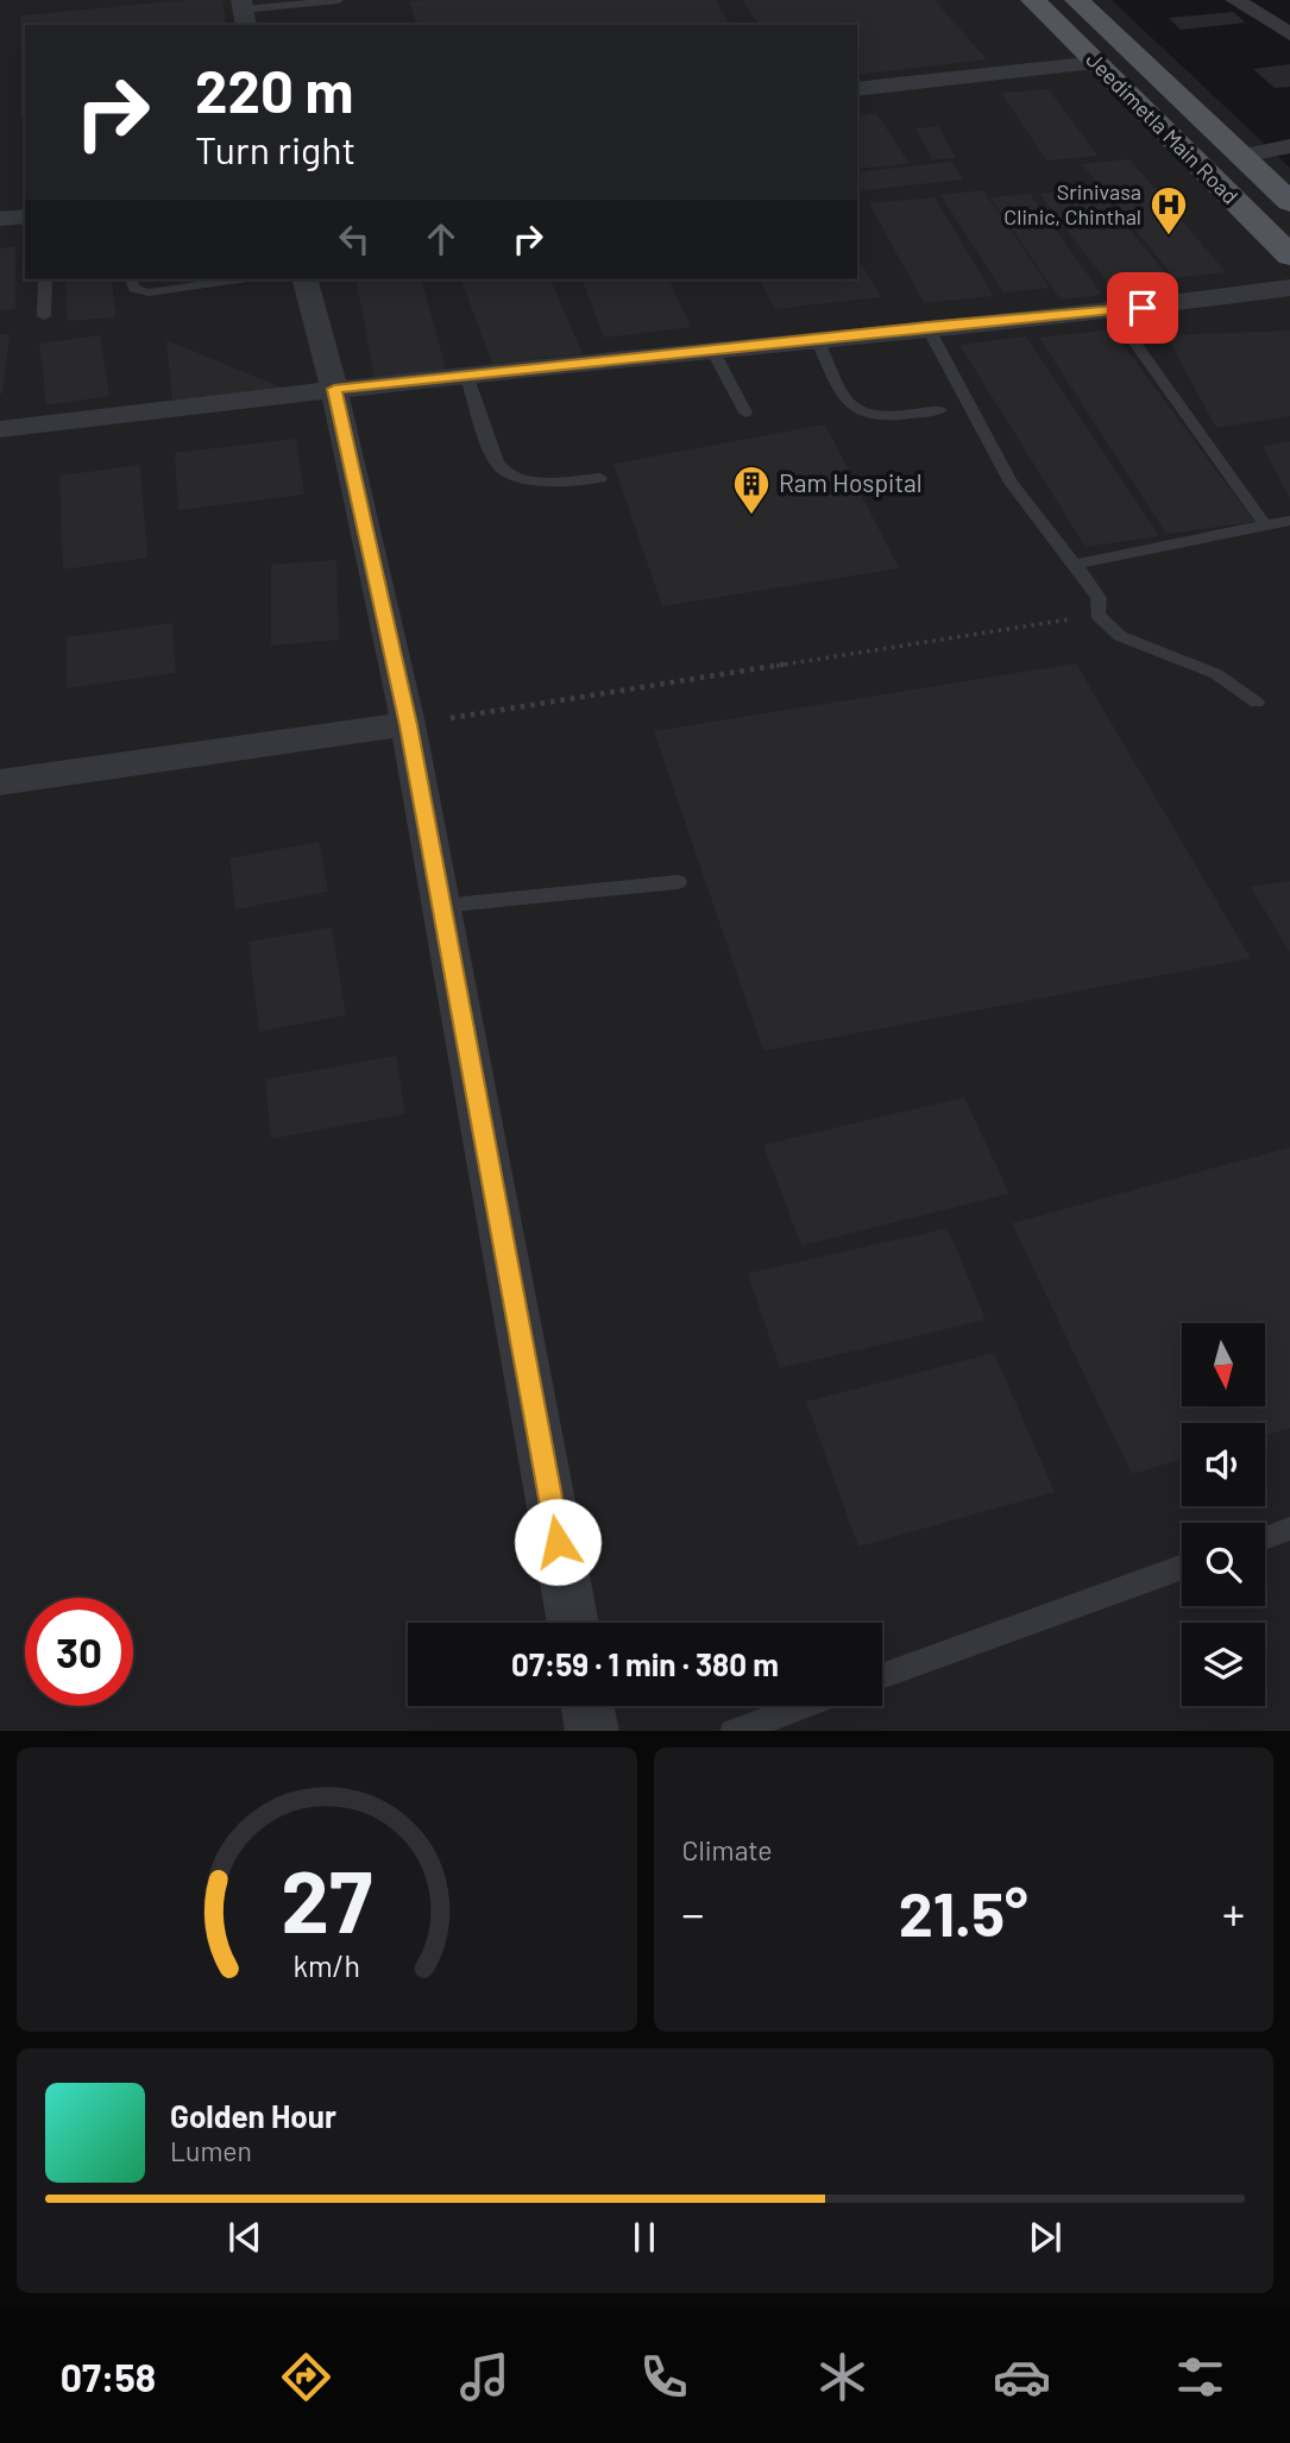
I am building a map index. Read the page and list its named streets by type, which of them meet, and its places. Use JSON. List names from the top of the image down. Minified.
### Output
{"streets":{"main road":["Jeedimetla Main Road"]},"places":{"hospital":["Srinivasa Clinic, Chinthal"],"building":["Ram Hospital"]},"north":"bottom","page":{"turn":["220 m","Turn right"],"limit":"30","trip":"07:59 · 1 min · 380 m","tile":"Climate","heat":["−","21.5°","+"],"song":["Golden Hour","Lumen"],"tabs":"07:58","gauge":["27","km/h"]}}
